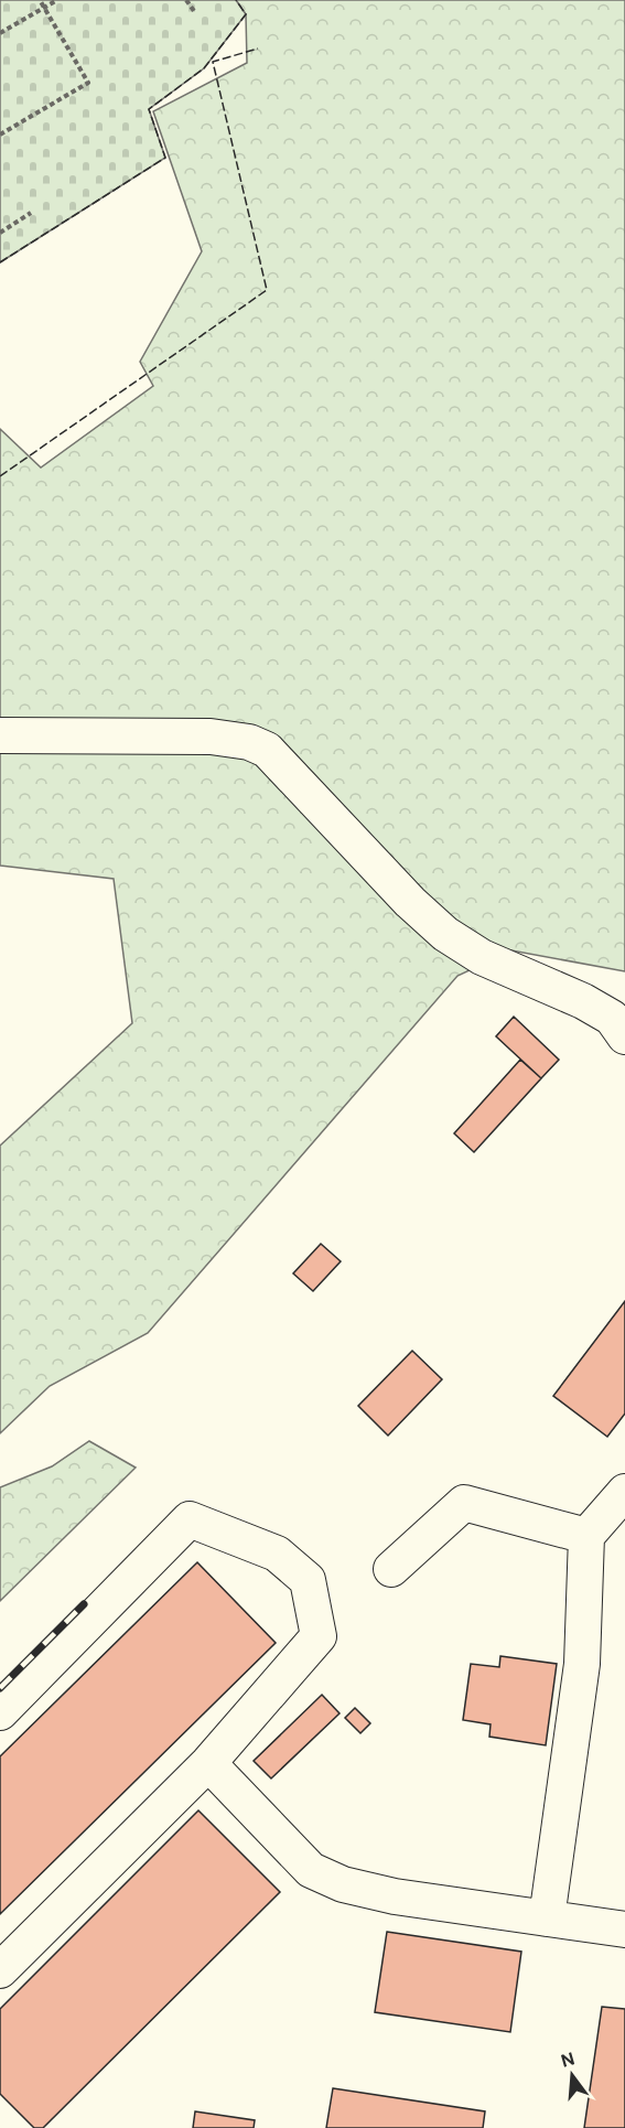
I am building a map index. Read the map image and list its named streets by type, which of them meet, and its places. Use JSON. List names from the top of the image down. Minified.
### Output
{"north":"top"}
